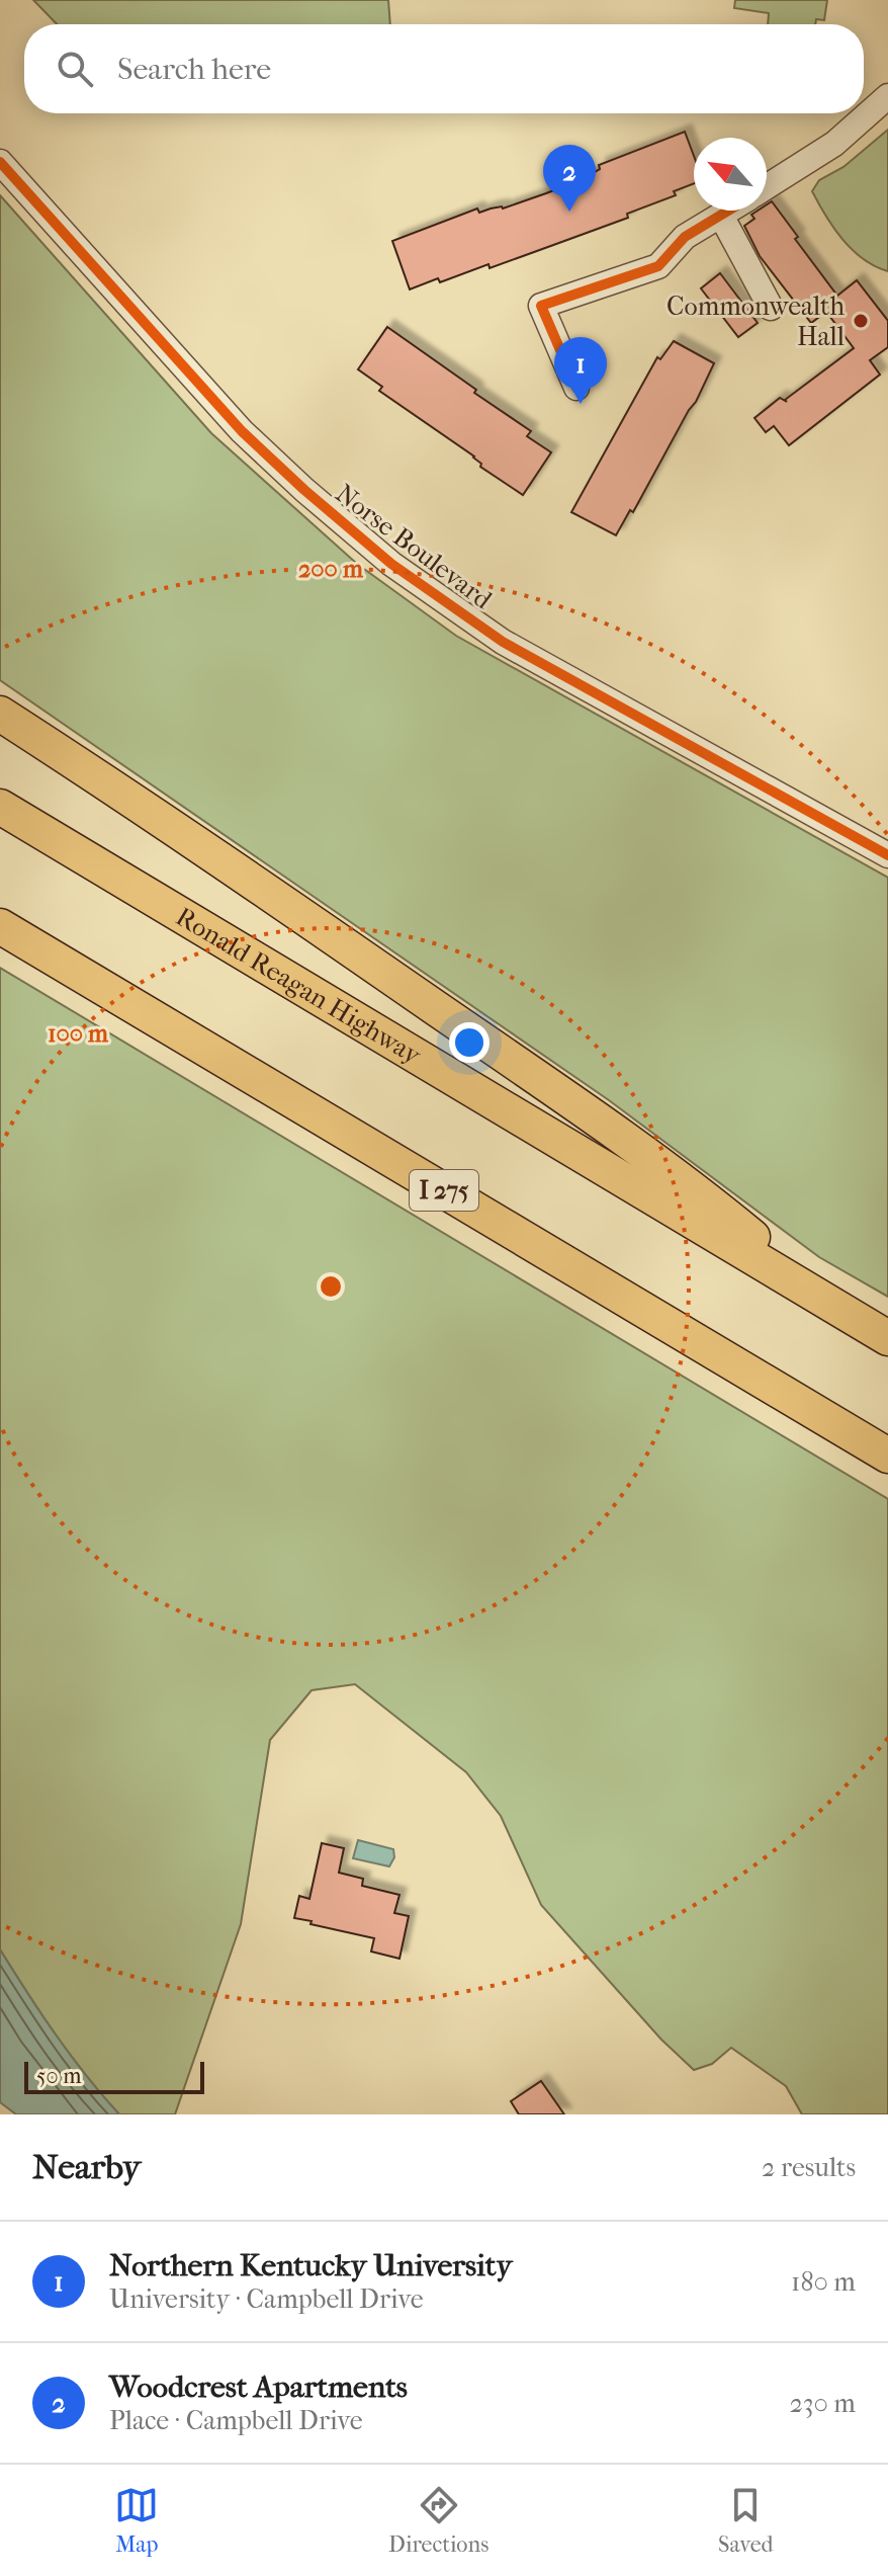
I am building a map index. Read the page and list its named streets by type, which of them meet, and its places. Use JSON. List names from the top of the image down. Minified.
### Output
{"streets":{"highway":["Ronald Reagan Highway","I 275"],"street":["Norse Boulevard"]},"places":["Commonwealth Hall"],"scale_bar":"50 m","north":"top left","page":{"search":"Search here","pins":["2","1"],"scale":"50 m","heading":["Nearby","2 results"],"list":[{"mark":"1","name":"Northern Kentucky University","note":"University · Campbell Drive","value":"180 m"},{"mark":"2","name":"Woodcrest Apartments","note":"Place · Campbell Drive","value":"230 m"}],"nav":["Map","Directions","Saved"]},"rings":["200 m","100 m"]}
